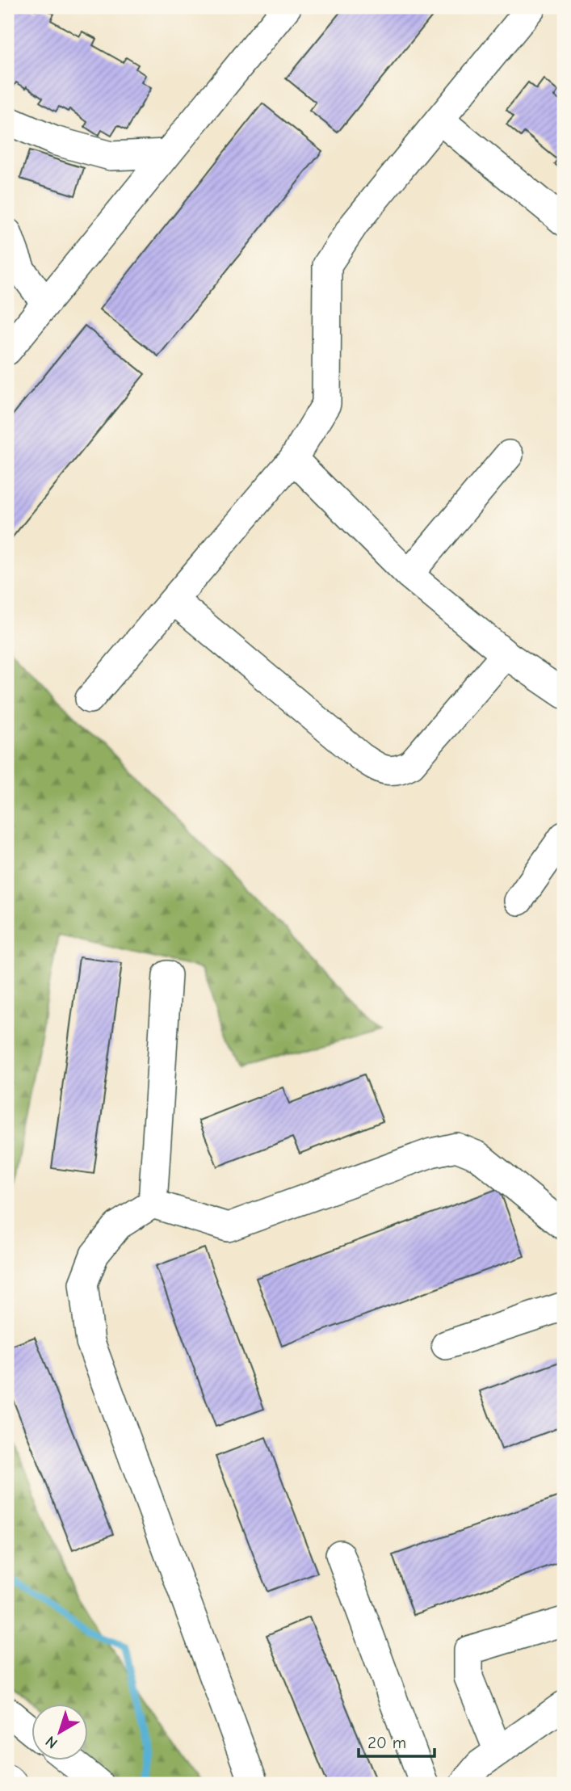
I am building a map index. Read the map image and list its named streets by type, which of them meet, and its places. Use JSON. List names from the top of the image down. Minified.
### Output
{"scale_bar":"20 m","north":"bottom left"}
